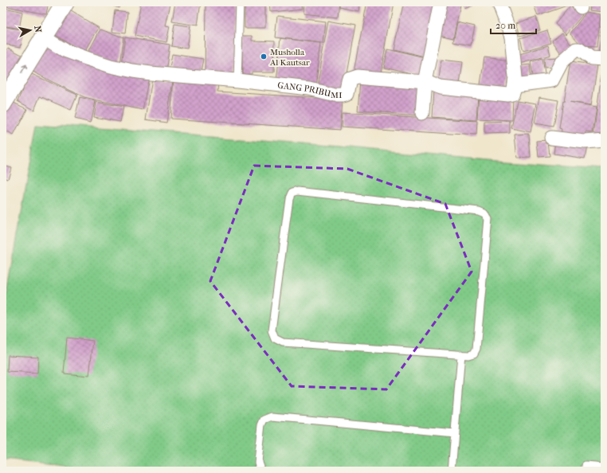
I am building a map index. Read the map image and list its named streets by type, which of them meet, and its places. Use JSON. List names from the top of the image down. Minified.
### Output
{"streets":{"street":["GANG PRIBUMI"]},"places":["Musholla Al Kautsar"],"scale_bar":"20 m","north":"right"}
